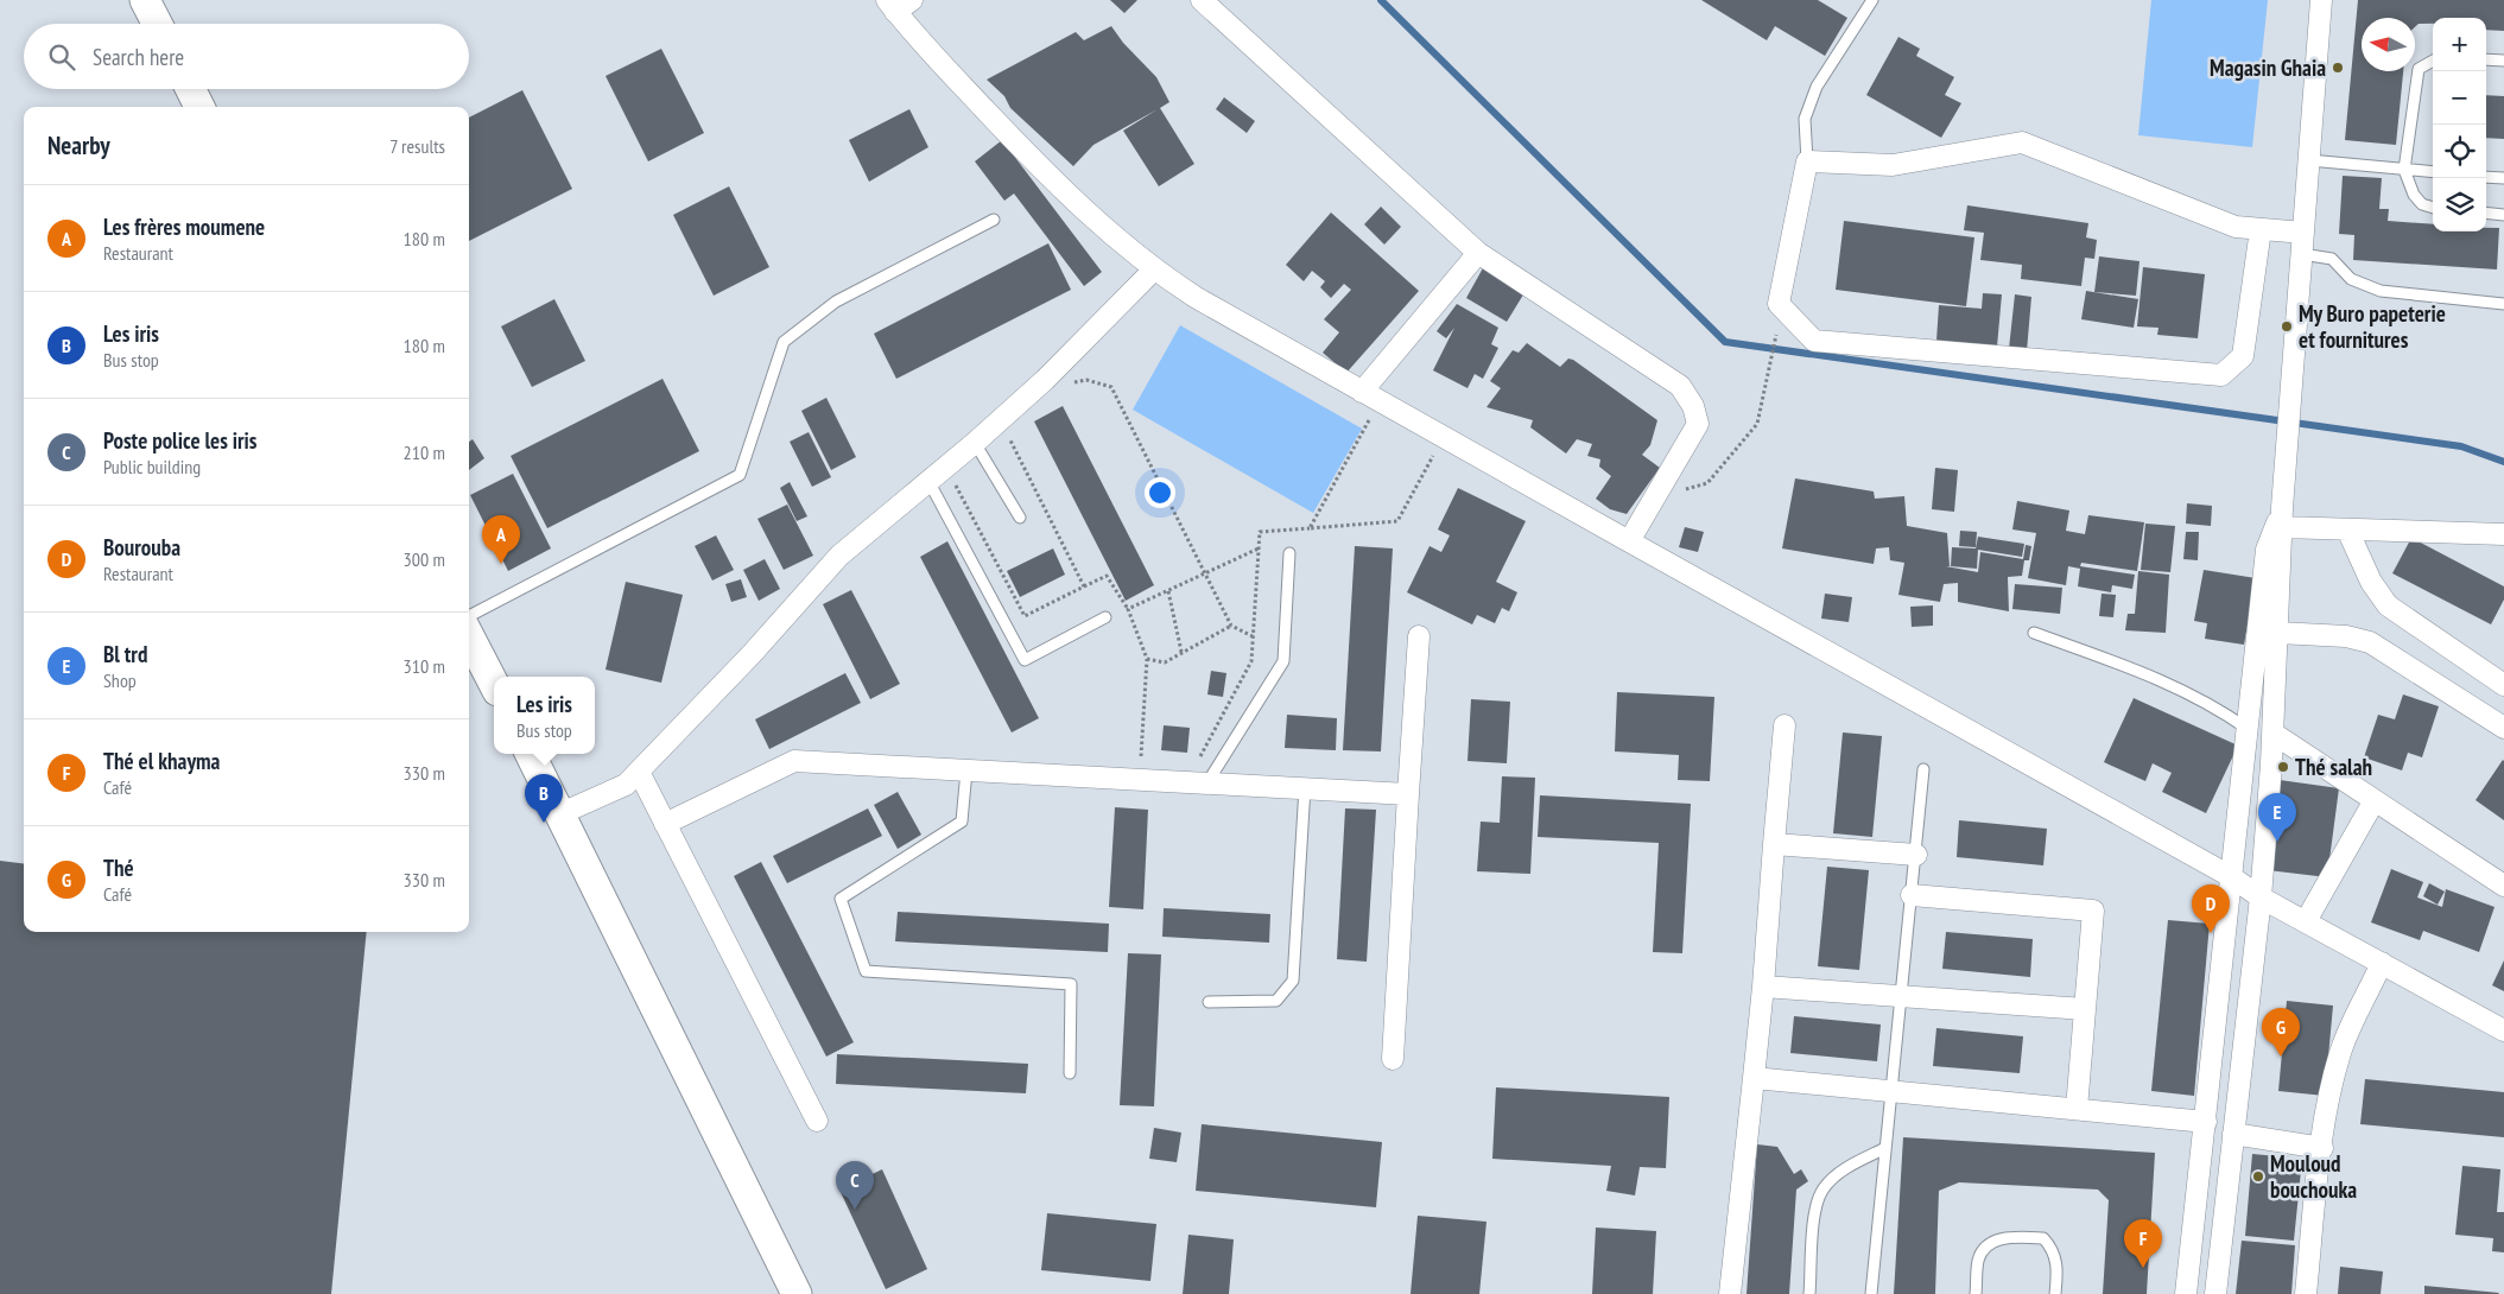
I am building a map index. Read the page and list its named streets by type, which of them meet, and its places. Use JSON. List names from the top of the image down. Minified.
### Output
{"places":["Magasin Ghaia","My Buro papeterie et fournitures","Thé salah","Mouloud bouchouka"],"north":"left","page":{"map_buttons":["+","−"],"search":"Search here","heading":["Nearby","7 results"],"list":[{"mark":"A","name":"Les frères moumene","note":"Restaurant","value":"180 m"},{"mark":"B","name":"Les iris","note":"Bus stop","value":"180 m"},{"mark":"C","name":"Poste police les iris","note":"Public building","value":"210 m"},{"mark":"D","name":"Bourouba","note":"Restaurant","value":"300 m"},{"mark":"E","name":"Bl trd","note":"Shop","value":"310 m"},{"mark":"F","name":"Thé el khayma","note":"Café","value":"330 m"},{"mark":"G","name":"Thé","note":"Café","value":"330 m"}],"pins":["A","B","E","D","G","C","F"],"popup":["Les iris","Bus stop"]}}
